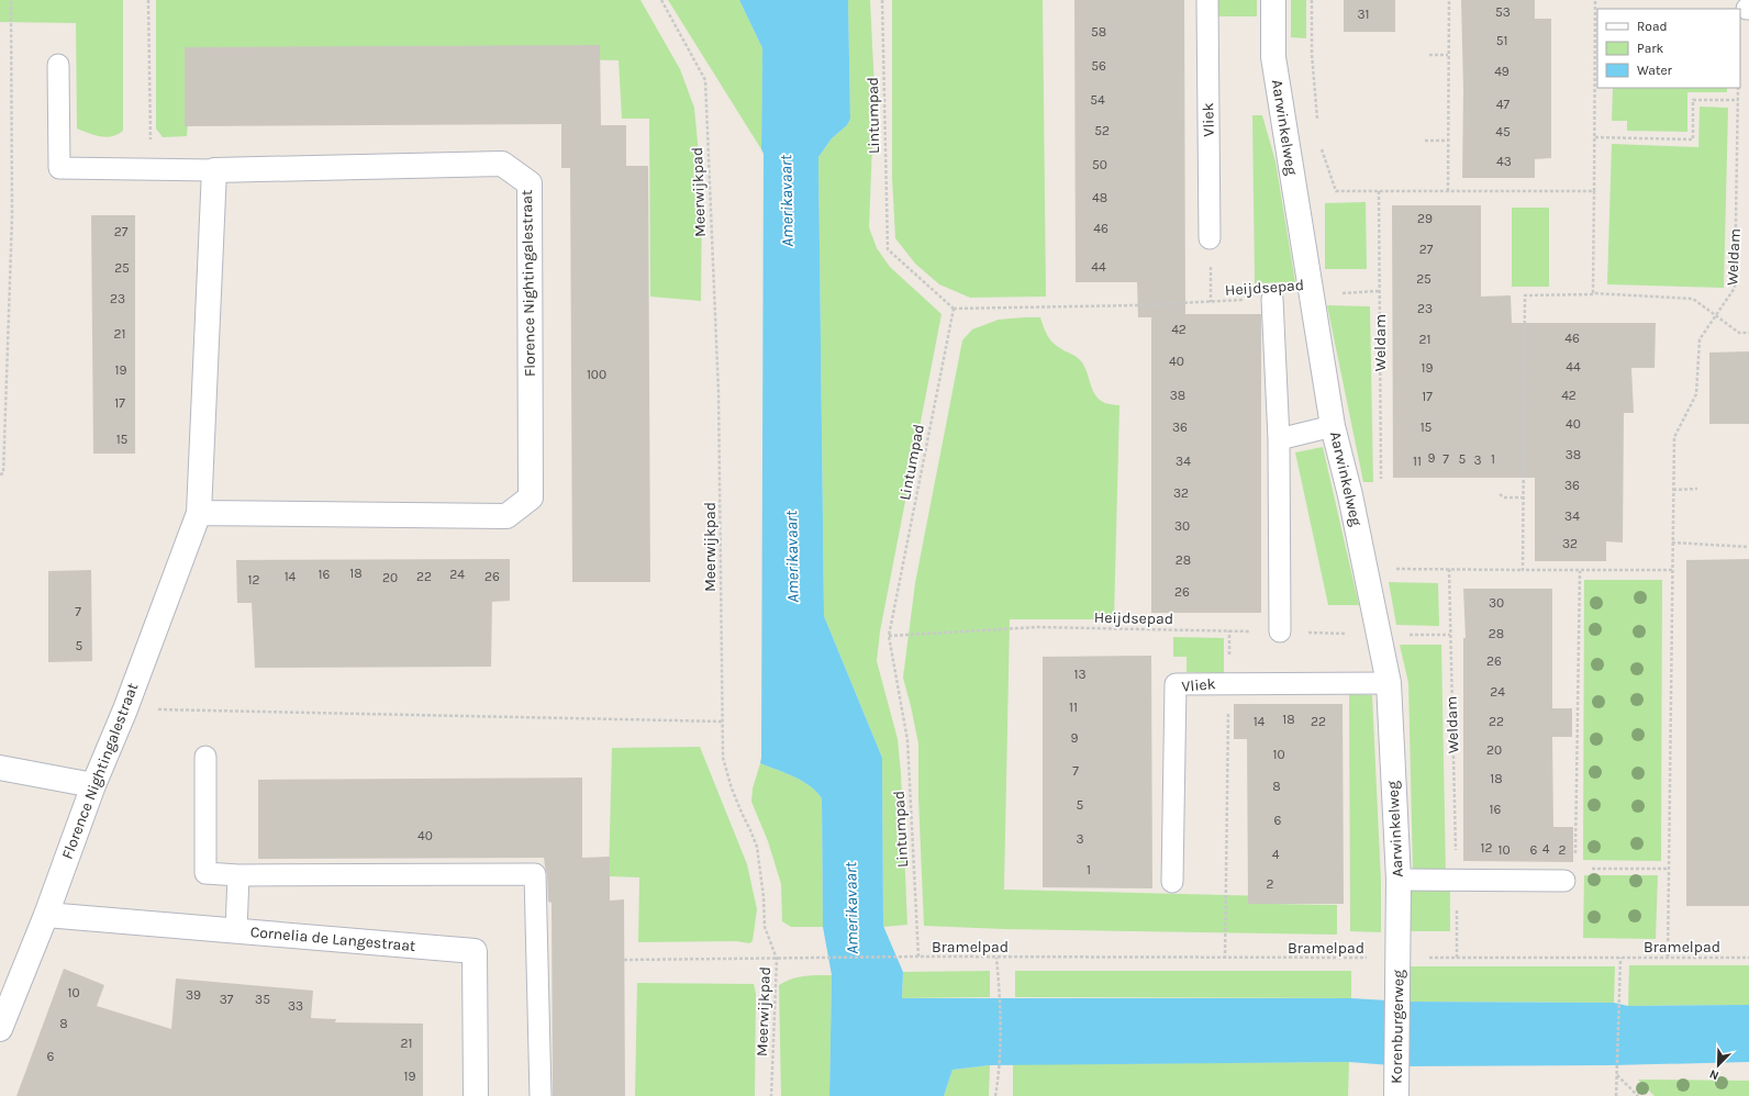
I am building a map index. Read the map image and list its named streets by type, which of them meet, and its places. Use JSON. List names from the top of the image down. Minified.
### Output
{"streets":{"street":["Aarwinkelweg","Florence Nightingalestraat","Cornelia de Langestraat","Korenburgerweg"],"lane":["Vliek"],"path":["Lintumpad","Meerwijkpad","Weldam","Heijdsepad","Bramelpad"]},"crossings":[["Lintumpad","Heijdsepad"],["Lintumpad","Bramelpad"],["Vliek","Aarwinkelweg"],["Aarwinkelweg","Heijdsepad"],["Aarwinkelweg","Bramelpad"],["Aarwinkelweg","Korenburgerweg"],["Meerwijkpad","Bramelpad"],["Weldam","Heijdsepad"],["Weldam","Bramelpad"],["Florence Nightingalestraat","Cornelia de Langestraat"],["Bramelpad","Korenburgerweg"]],"water":["Amerikavaart"],"house_numbers":["53","31","58","51","56","49","54","47","52","45","43","50","48","29","46","27","27","44","25","25","23","23","42","21","46","21","40","44","19","19","100","38","42","17","17","40","36","15","15","38","9","7","5","1","3","34","11","36","32","34","30","32","28","18","16","24","14","22","26","20","12","26","30","7","28","5","26","13","24","11","18","14","22","22","9","20","10","7","18","8","5","16","6","40","3","12","4","10","6","2","4","1","2","10","39","37","35","33","8","21","6","19"],"legend":["Road","Park","Water"],"north":"bottom left"}
